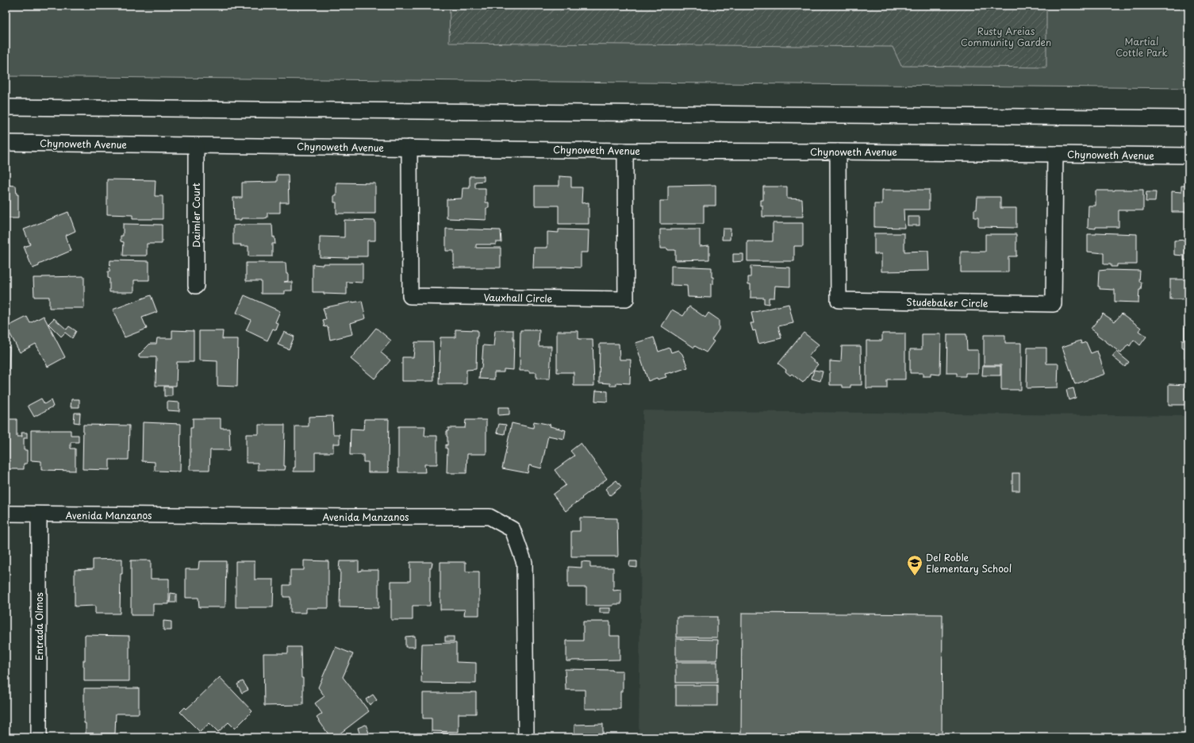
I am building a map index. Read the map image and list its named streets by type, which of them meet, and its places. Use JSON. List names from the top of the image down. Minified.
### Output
{"streets":{"street":["Chynoweth Avenue","Daimler Court","Vauxhall Circle","Studebaker Circle","Avenida Manzanos","Entrada Olmos"]},"crossings":[["Chynoweth Avenue","Daimler Court"],["Chynoweth Avenue","Vauxhall Circle"],["Chynoweth Avenue","Studebaker Circle"],["Avenida Manzanos","Entrada Olmos"]],"parks":["Rusty Areias Community Garden","Martial Cottle Park"],"places":{"school or university":["Del Roble Elementary School"]}}
